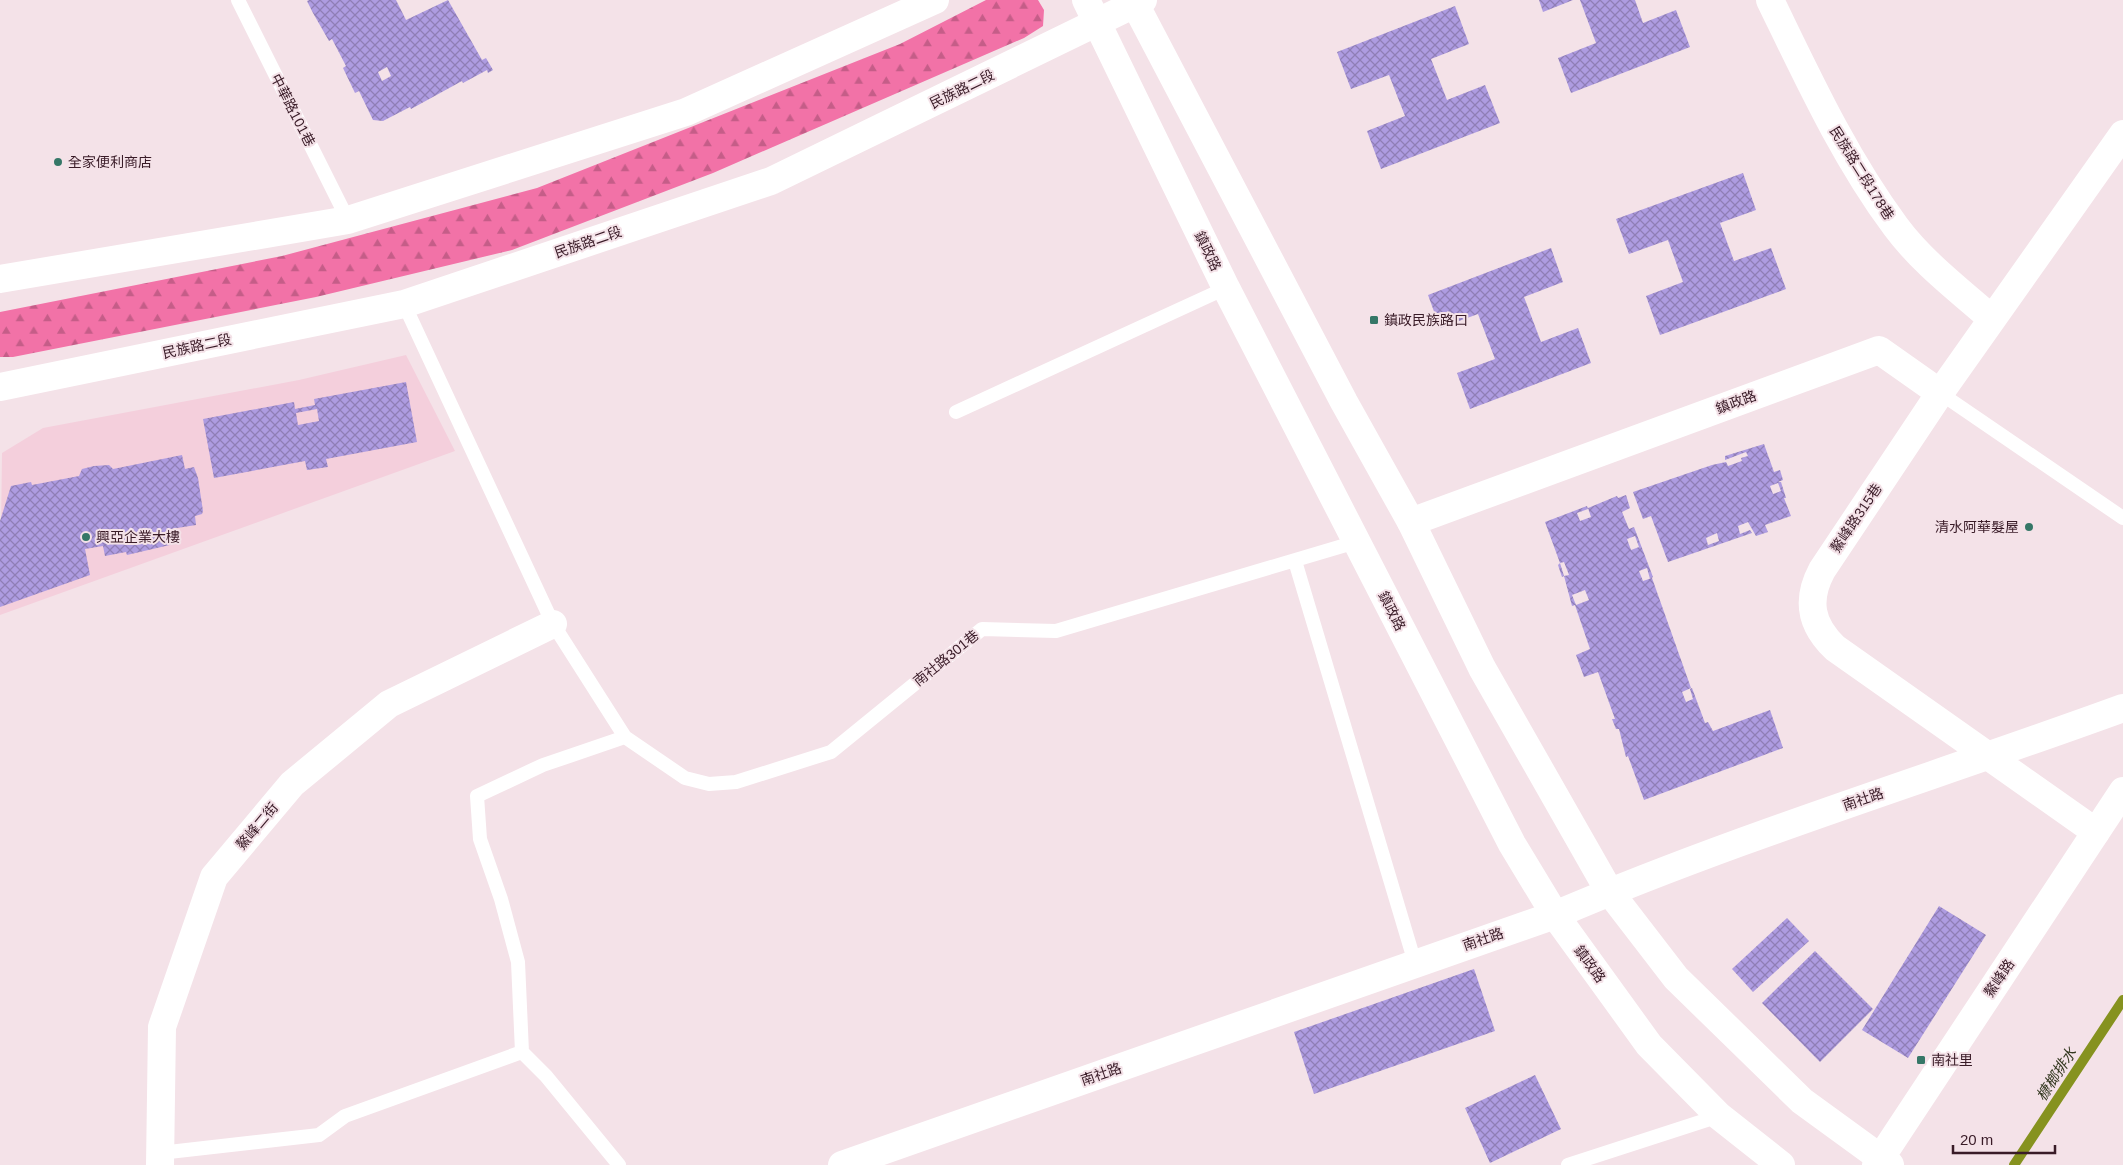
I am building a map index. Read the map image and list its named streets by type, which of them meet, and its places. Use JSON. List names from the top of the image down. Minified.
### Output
{"streets":{"street":["民族路二段","民族路二段178巷","鎮政路","鰲峰路315巷","南社路","鰲峰二街","鰲峰路"],"lane":["中華路101巷","南社路301巷"]},"crossings":[["民族路二段","鎮政路"],["民族路二段178巷","鰲峰路315巷"],["鎮政路","鰲峰路315巷"],["鎮政路","南社路301巷"],["鎮政路","南社路"],["鰲峰路315巷","南社路"],["鰲峰路315巷","鰲峰路"]],"water":["槺榔排水"],"places":{"other":["全家便利商店","清水阿華髮屋","興亞企業大樓"],"transit":["鎮政民族路口","南社里"]},"scale_bar":"20 m"}
